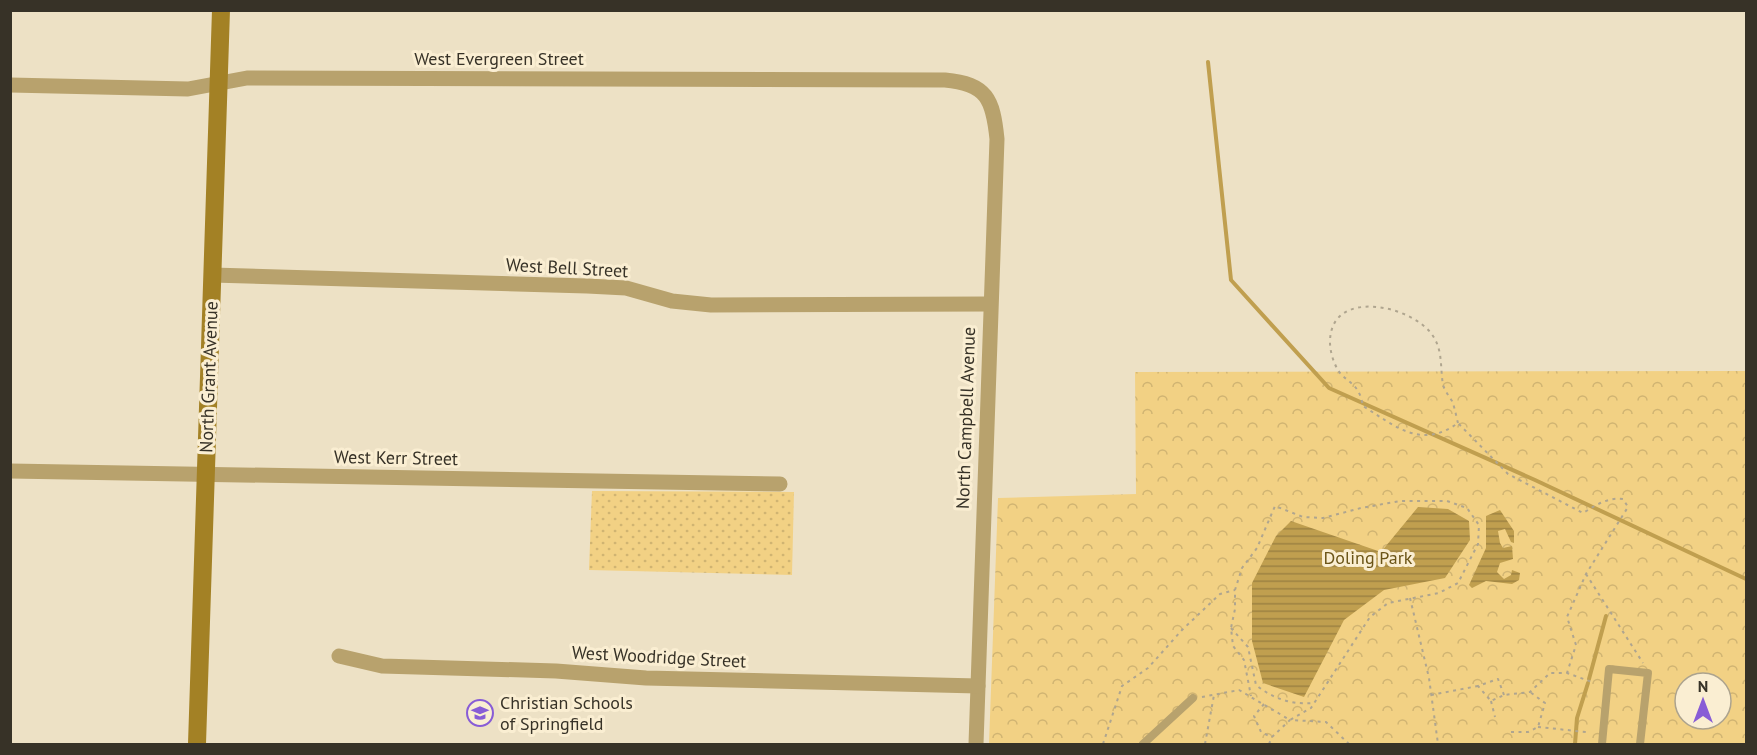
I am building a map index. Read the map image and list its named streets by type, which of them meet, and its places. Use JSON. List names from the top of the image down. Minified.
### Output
{"streets":{"main road":["North Grant Avenue"],"street":["West Evergreen Street","West Bell Street","North Campbell Avenue","West Kerr Street","West Woodridge Street"]},"crossings":[["West Evergreen Street","North Grant Avenue"],["West Evergreen Street","North Campbell Avenue"],["West Bell Street","North Grant Avenue"],["West Bell Street","North Campbell Avenue"],["North Grant Avenue","West Kerr Street"],["North Campbell Avenue","West Woodridge Street"]],"parks":["Doling Park"],"places":{"school or university":["Christian Schools of Springfield"]},"north":"top"}
